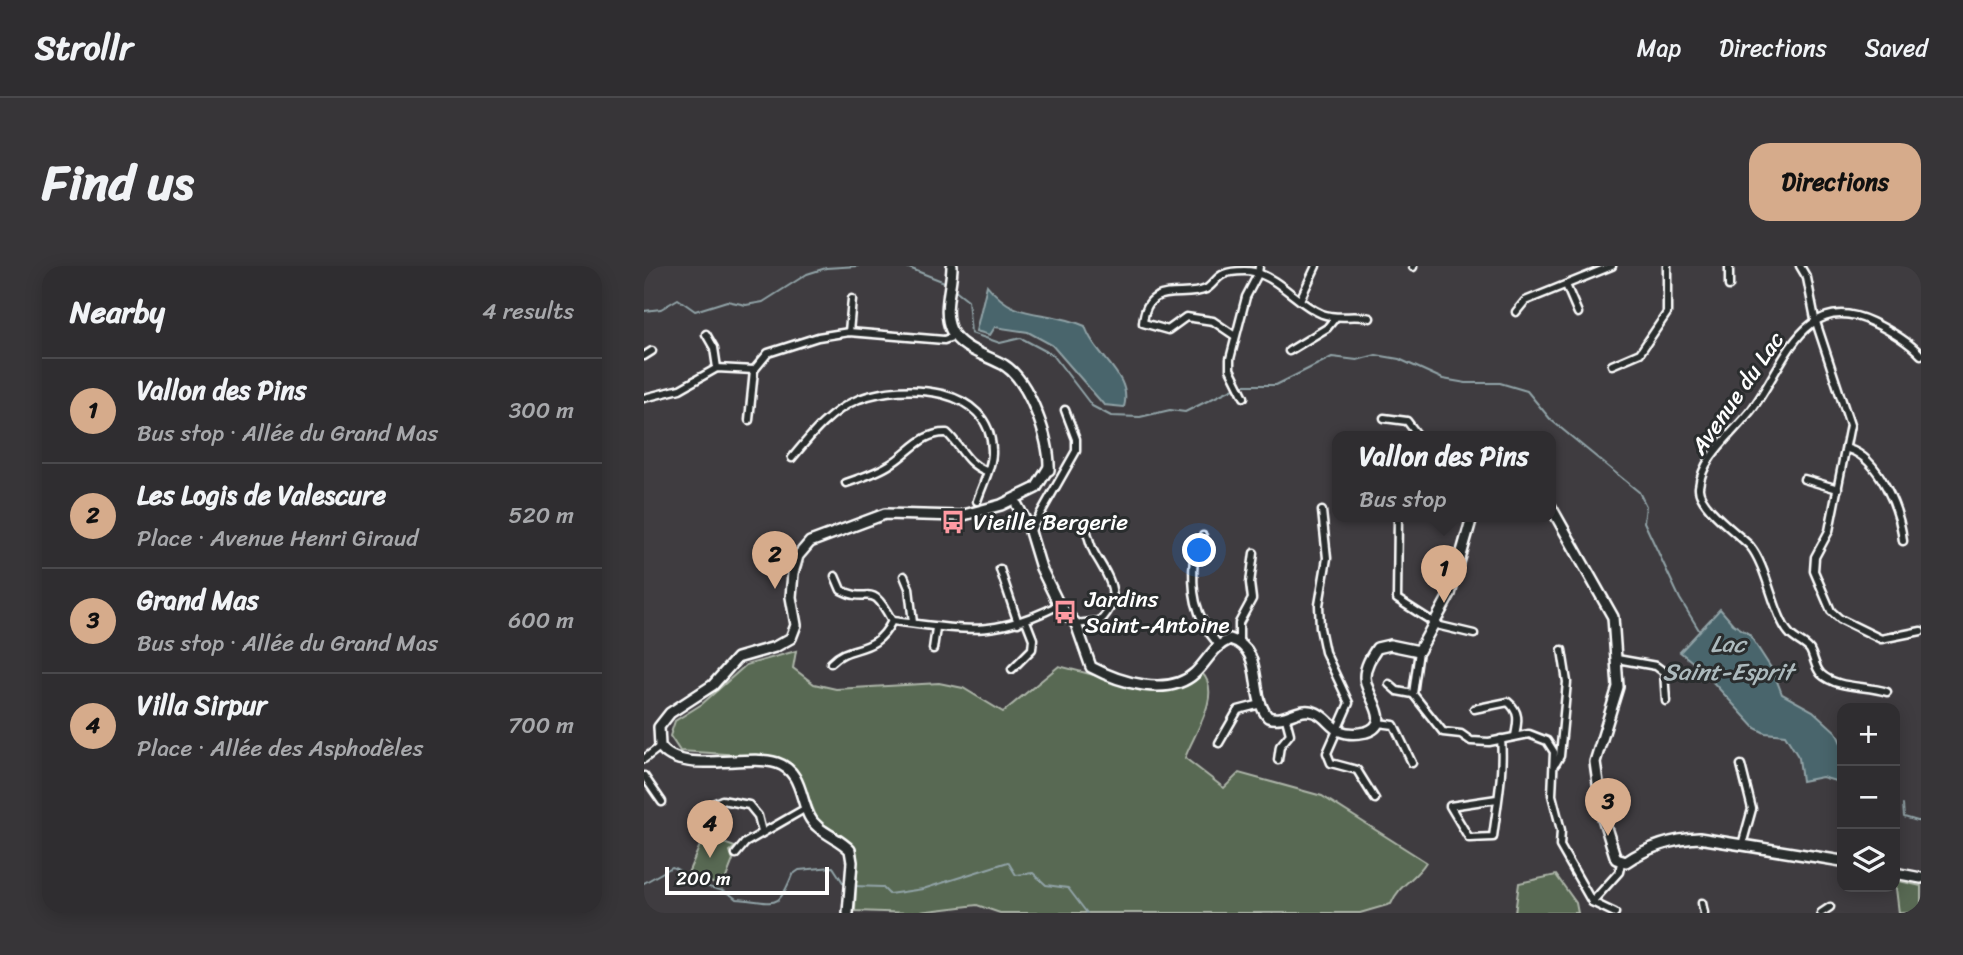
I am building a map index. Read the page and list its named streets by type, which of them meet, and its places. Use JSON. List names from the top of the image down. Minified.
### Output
{"streets":{"street":["Avenue du Lac"]},"water":["Lac Saint-Esprit"],"places":{"bus stop":["Vieille Bergerie","Jardins Saint-Antoine"]},"scale_bar":"200 m","page":{"header":"Strollr","nav":["Map","Directions","Saved"],"title":"Find us","buttons":"Directions","heading":["Nearby","4 results"],"list":[{"mark":"1","name":"Vallon des Pins","note":"Bus stop · Allée du Grand Mas","value":"300 m"},{"mark":"2","name":"Les Logis de Valescure","note":"Place · Avenue Henri Giraud","value":"520 m"},{"mark":"3","name":"Grand Mas","note":"Bus stop · Allée du Grand Mas","value":"600 m"},{"mark":"4","name":"Villa Sirpur","note":"Place · Allée des Asphodèles","value":"700 m"}],"popup":["Vallon des Pins","Bus stop"],"pins":["2","1","3","4"],"map_buttons":["+","−"],"scale":"200 m"}}
